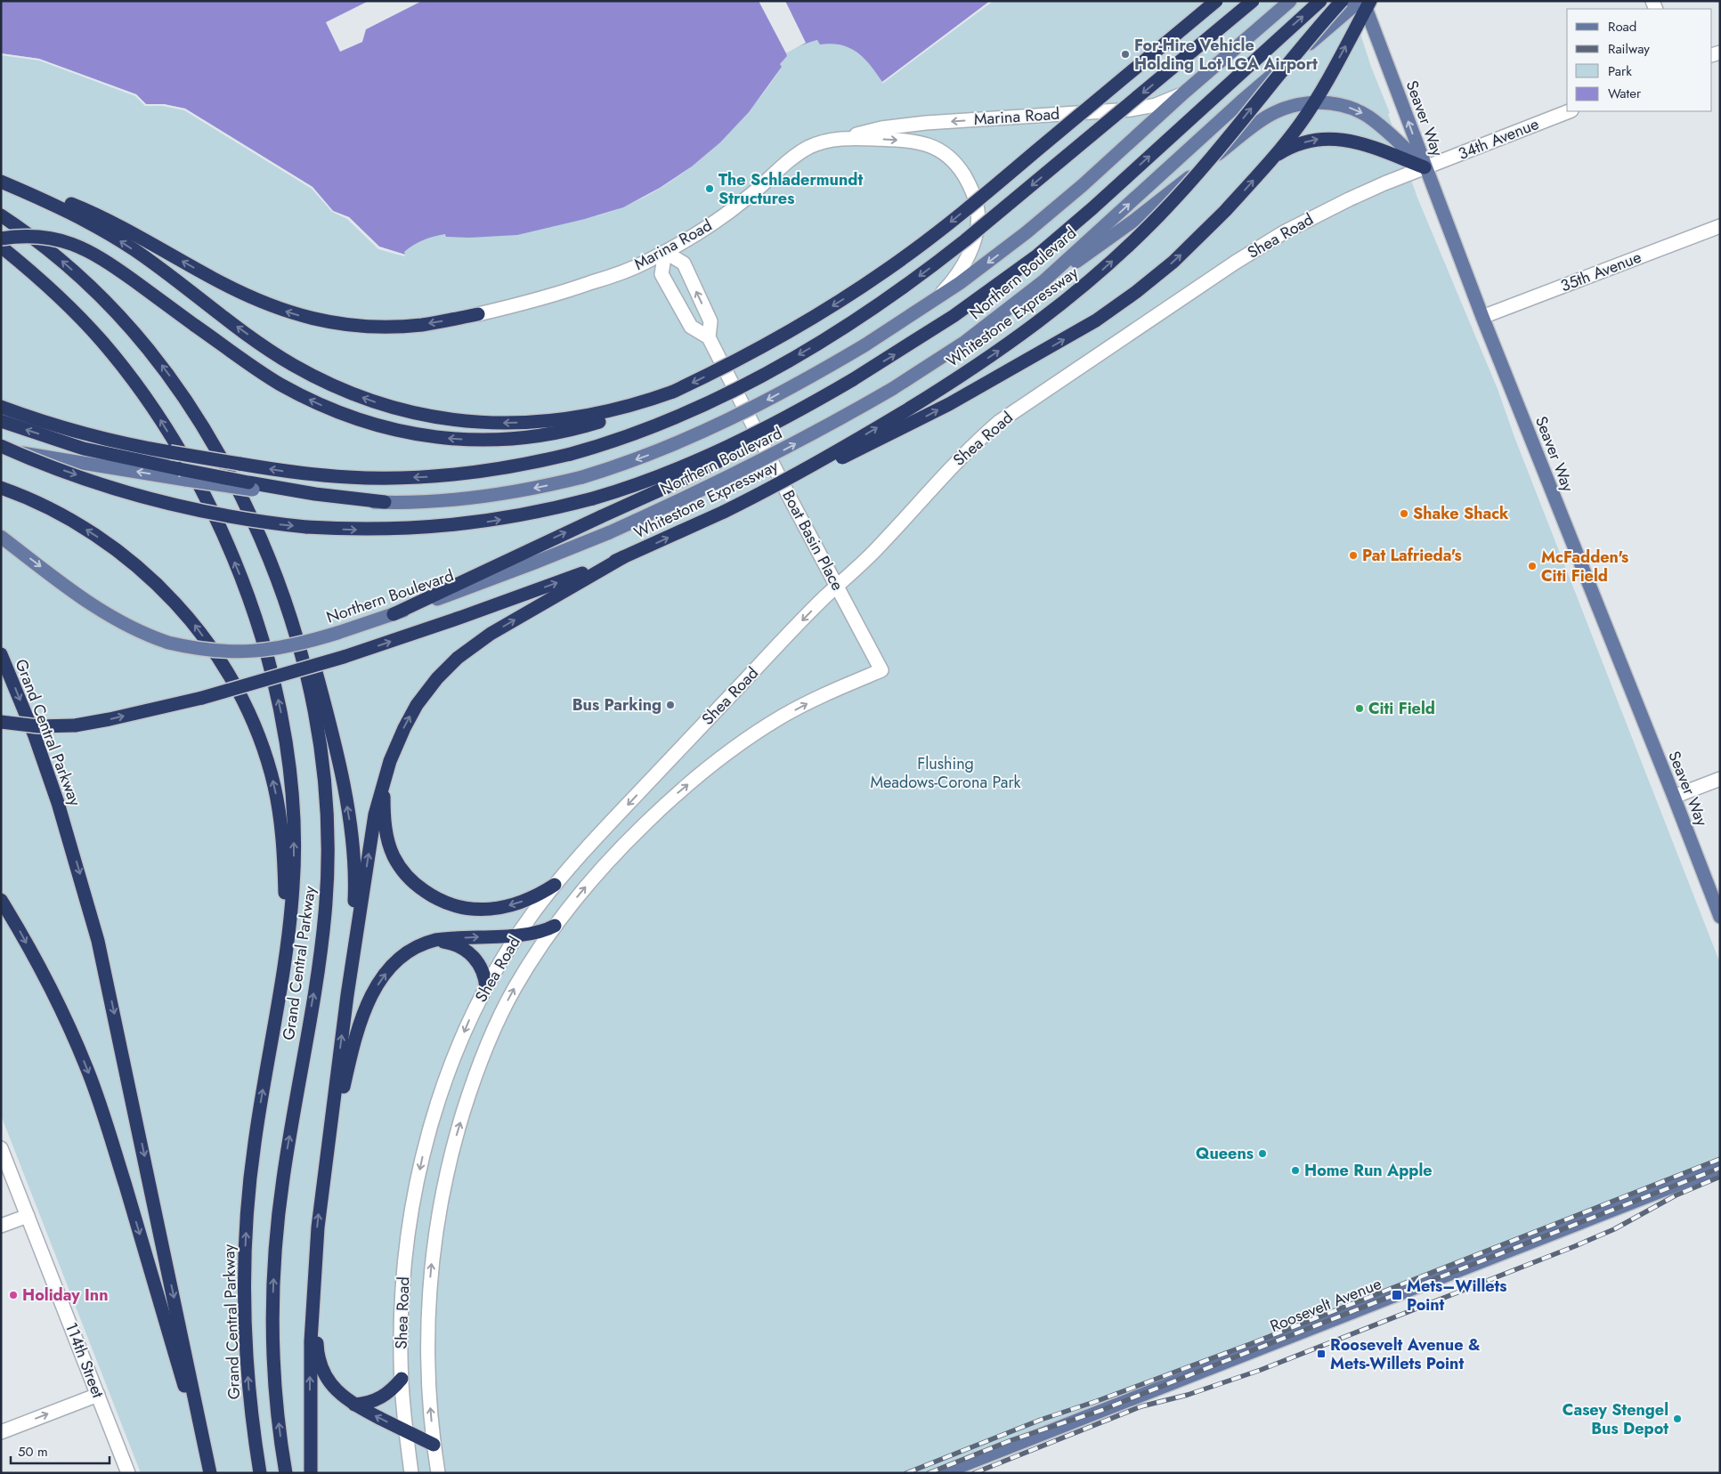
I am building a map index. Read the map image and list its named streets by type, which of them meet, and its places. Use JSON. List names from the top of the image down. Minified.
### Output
{"streets":{"highway":["Whitestone Expressway","Grand Central Parkway"],"main road":["Seaver Way","Northern Boulevard","Roosevelt Avenue"],"street":["Marina Road","34th Avenue","Shea Road","35th Avenue","Boat Basin Place","114th Street"]},"crossings":[["Marina Road","Northern Boulevard"],["Marina Road","Boat Basin Place"],["Seaver Way","34th Avenue"],["Seaver Way","Shea Road"],["Seaver Way","35th Avenue"],["Seaver Way","Northern Boulevard"],["34th Avenue","Shea Road"],["Shea Road","Boat Basin Place"]],"parks":["Flushing Meadows-Corona Park"],"places":{"other":["For-Hire Vehicle Holding Lot LGA Airport","The Schladermundt Structures","Shake Shack","Pat Lafrieda's","McFadden's Citi Field","Bus Parking","Citi Field","Queens","Home Run Apple","Holiday Inn","Casey Stengel Bus Depot"],"transit":["Mets–Willets Point","Roosevelt Avenue & Mets-Willets Point"]},"legend":["Road","Railway","Park","Water"],"scale_bar":"50 m"}
